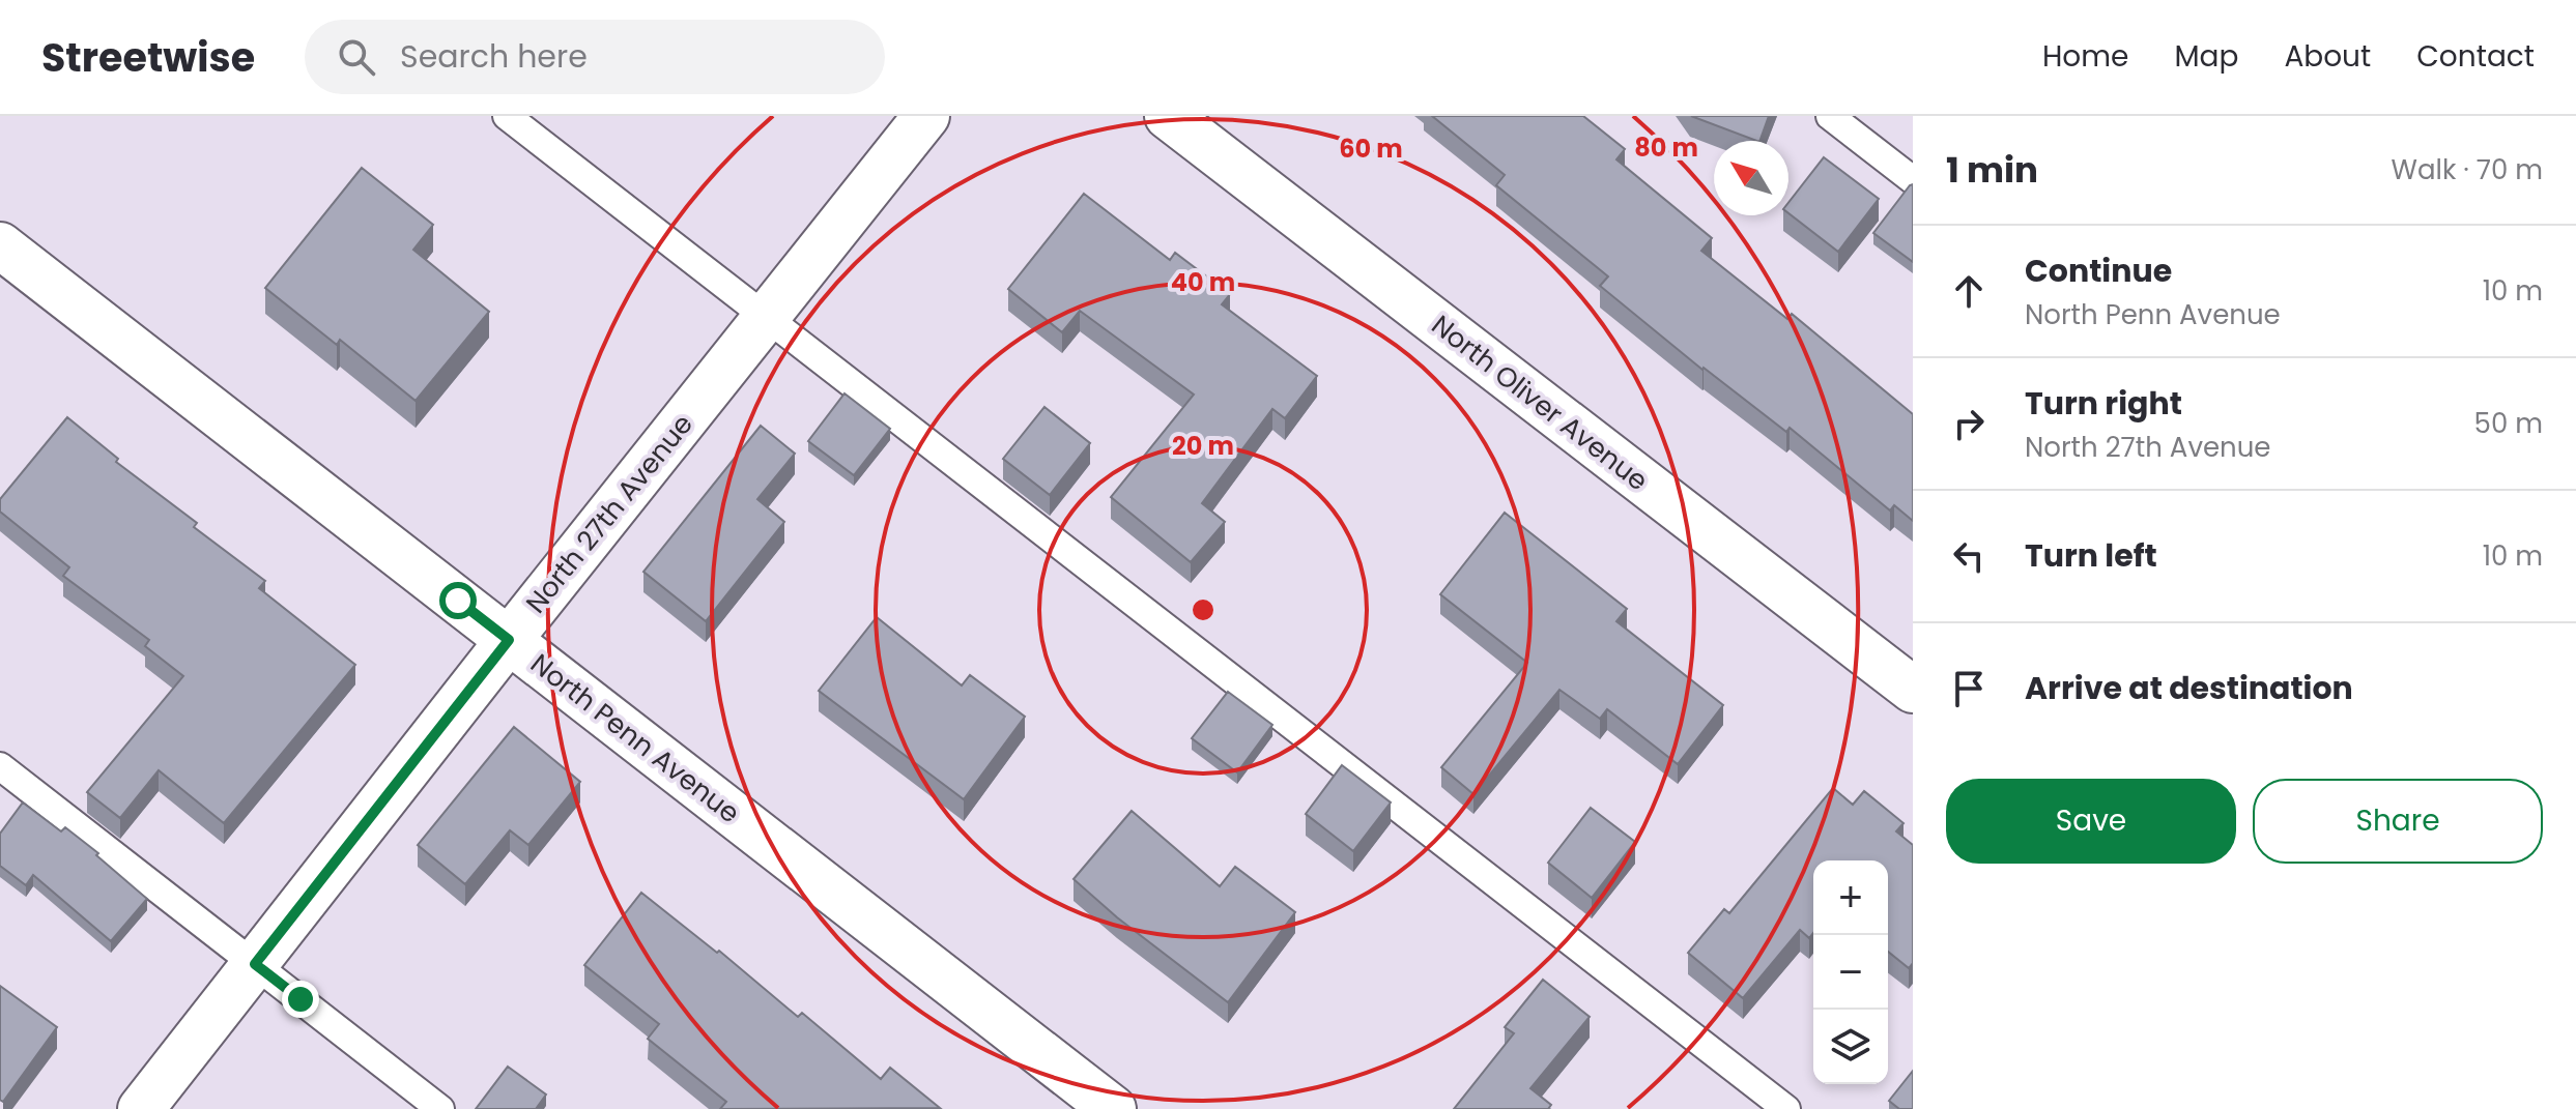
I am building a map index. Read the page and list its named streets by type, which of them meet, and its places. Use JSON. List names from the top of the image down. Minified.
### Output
{"streets":{"street":["North Oliver Avenue","North 27th Avenue","North Penn Avenue"]},"crossings":[["North 27th Avenue","North Penn Avenue"]],"north":"top left","page":{"header":"Streetwise","search":"Search here","nav":["Home","Map","About","Contact"],"heading":["1 min","Walk · 70 m"],"list":[["Continue","North Penn Avenue","10 m"],["Turn right","North 27th Avenue","50 m"],["Turn left","10 m"],"Arrive at destination"],"buttons":["Save","Share"],"map_buttons":["+","−"]},"rings":["80 m","60 m","40 m","20 m"]}
